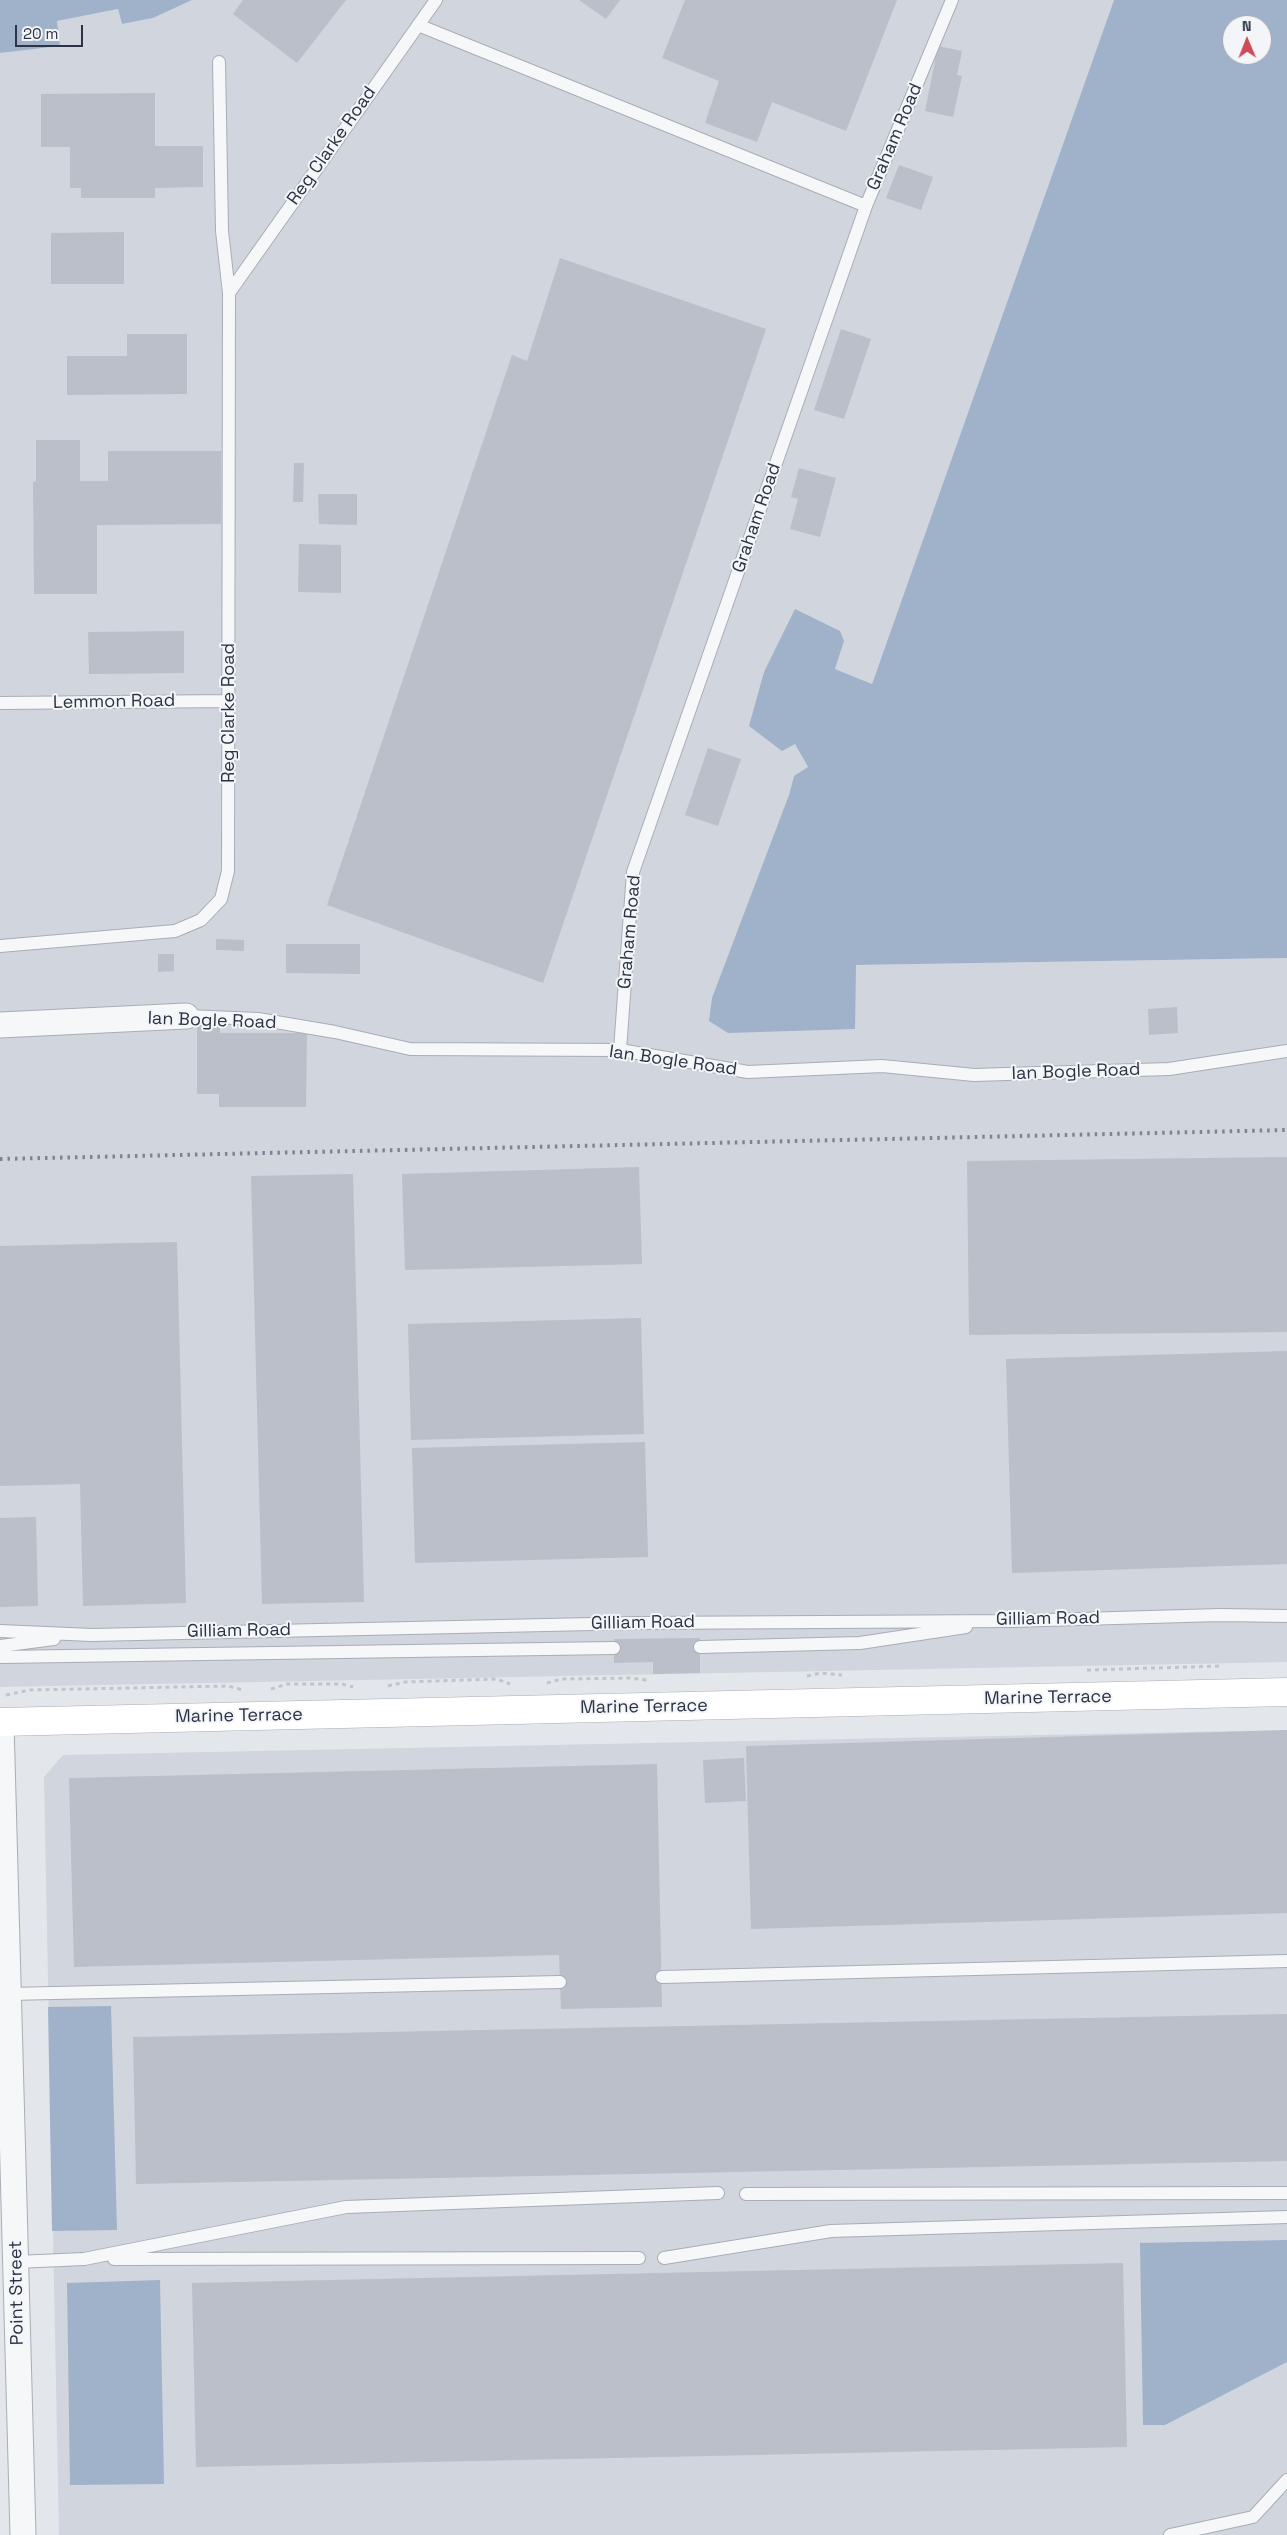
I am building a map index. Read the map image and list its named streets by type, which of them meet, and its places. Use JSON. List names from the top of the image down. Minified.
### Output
{"streets":{"main road":["Marine Terrace"],"street":["Ian Bogle Road","Point Street"],"lane":["Graham Road","Reg Clarke Road","Lemmon Road","Gilliam Road"]},"crossings":[["Graham Road","Ian Bogle Road"],["Reg Clarke Road","Lemmon Road"],["Marine Terrace","Point Street"]],"scale_bar":"20 m","north":"top"}
